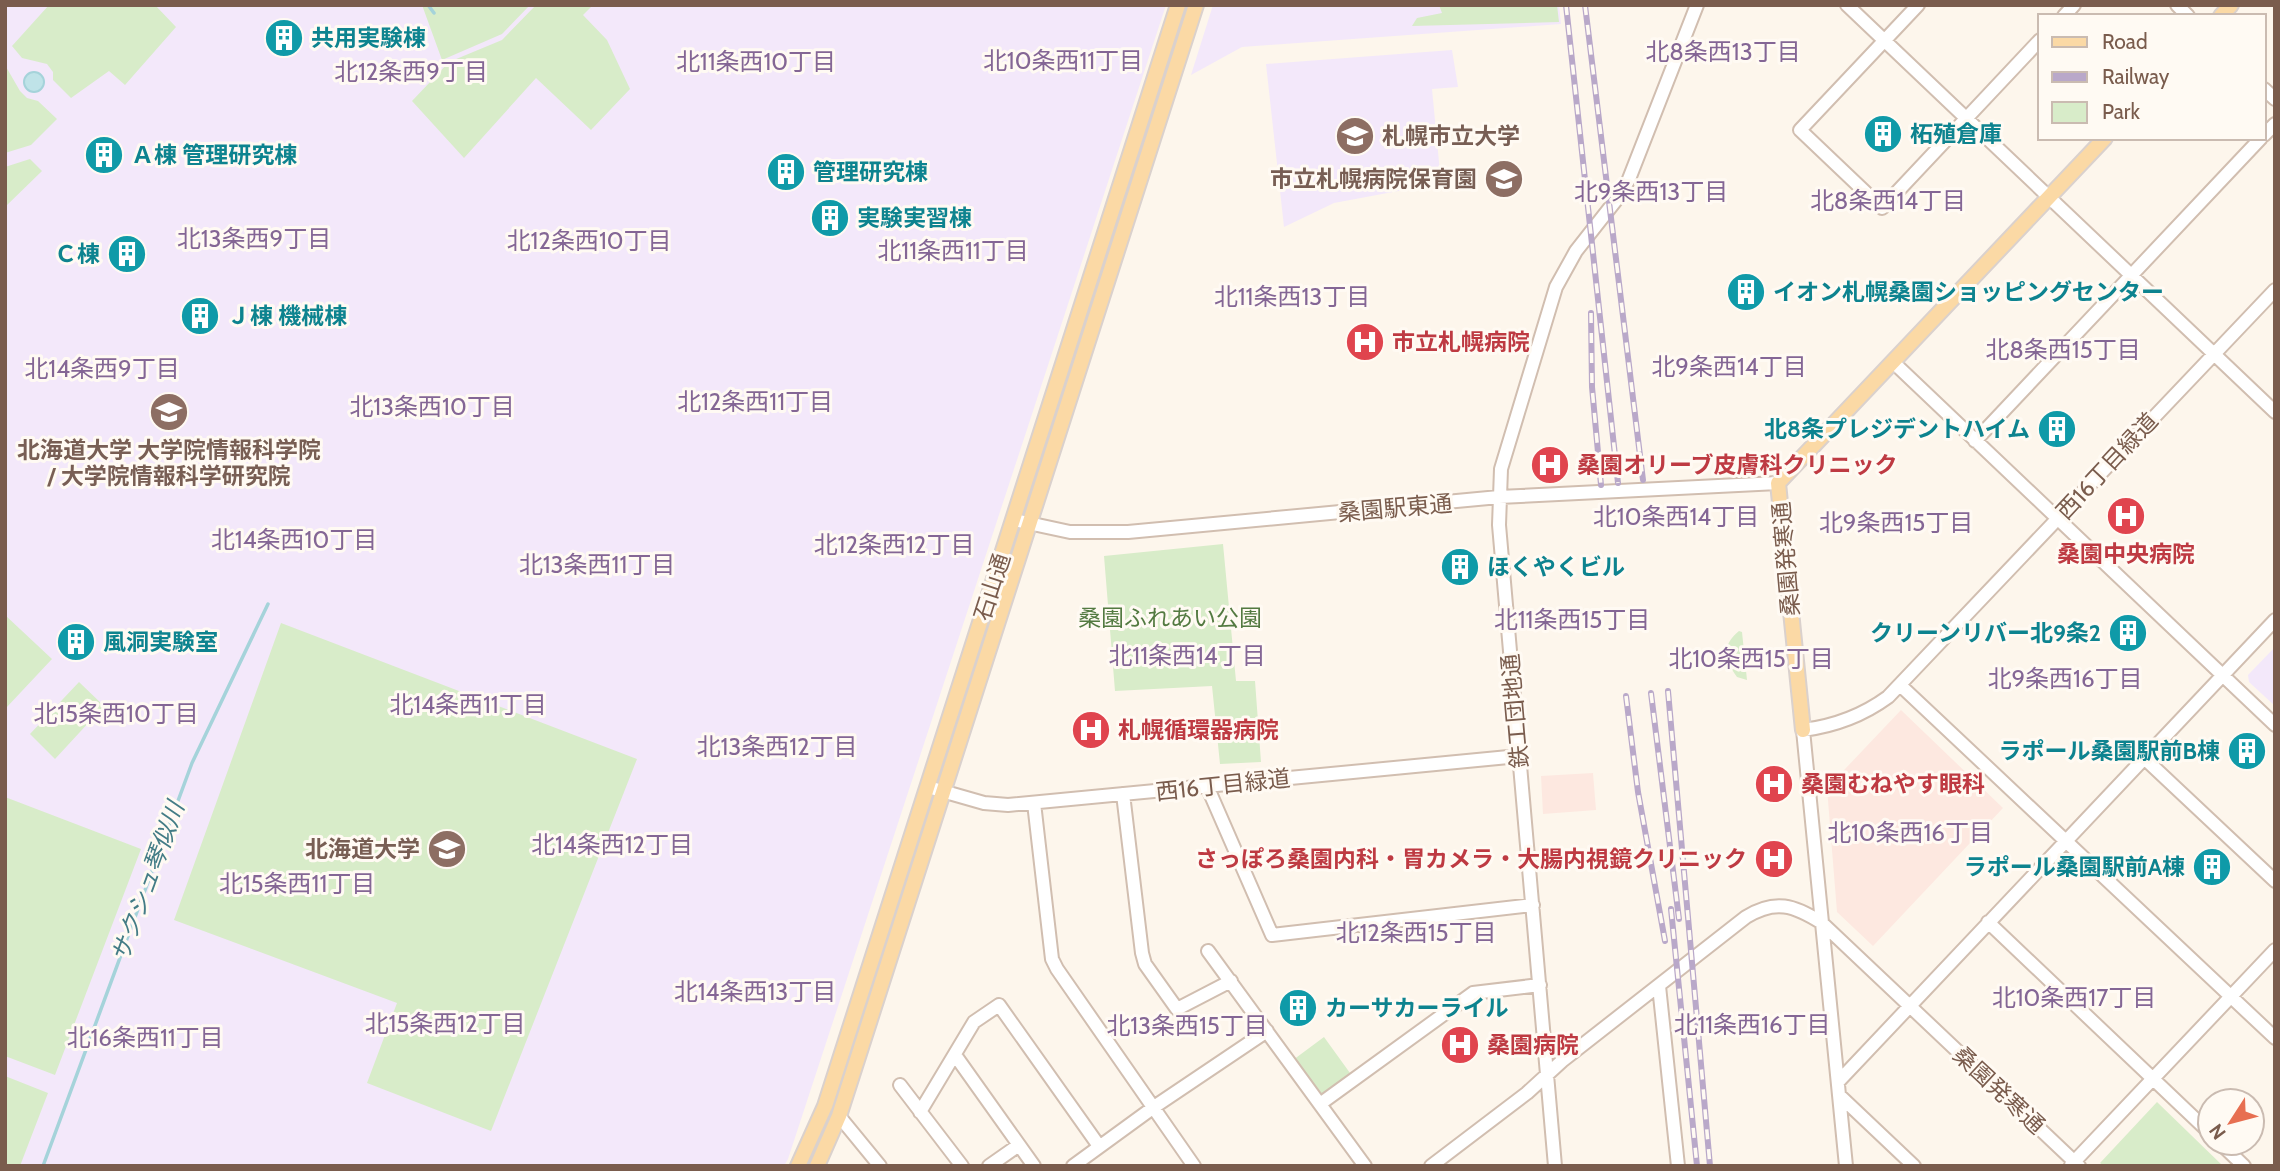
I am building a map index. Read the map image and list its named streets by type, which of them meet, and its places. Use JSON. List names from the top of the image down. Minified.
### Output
{"streets":{"main road":["桑園発寒通","石山通"],"street":["西16丁目緑道","桑園駅東通","鉄工団地通"]},"crossings":[["西16丁目緑道","桑園発寒通"],["西16丁目緑道","石山通"],["西16丁目緑道","鉄工団地通"],["桑園駅東通","桑園発寒通"],["桑園駅東通","石山通"],["桑園駅東通","鉄工団地通"]],"districts":["北8条西13丁目","北10条西11丁目","北11条西10丁目","北12条西9丁目","北9条西13丁目","北8条西14丁目","北13条西9丁目","北12条西10丁目","北11条西11丁目","北11条西13丁目","北8条西15丁目","北9条西14丁目","北14条西9丁目","北12条西11丁目","北13条西10丁目","北10条西14丁目","北9条西15丁目","北14条西10丁目","北12条西12丁目","北13条西11丁目","北11条西15丁目","北11条西14丁目","北10条西15丁目","北9条西16丁目","北14条西11丁目","北15条西10丁目","北13条西12丁目","北10条西16丁目","北14条西12丁目","北15条西11丁目","北12条西15丁目","北14条西13丁目","北10条西17丁目","北15条西12丁目","北11条西16丁目","北13条西15丁目","北16条西11丁目"],"water":["サクシュ琴似川"],"parks":["桑園ふれあい公園"],"places":{"building":["共用実験棟","柘殖倉庫","Ａ棟 管理研究棟","管理研究棟","実験実習棟","Ｃ棟","イオン札幌桑園ショッピングセンター","Ｊ棟 機械棟","北8条プレジデントハイム","ほくやくビル","クリーンリバー北9条2","風洞実験室","ラポール桑園駅前B棟","ラポール桑園駅前A棟","カーサカーライル"],"school or university":["札幌市立大学","市立札幌病院保育園","北海道大学 大学院情報科学院 / 大学院情報科学研究院","北海道大学"],"hospital":["市立札幌病院","桑園オリーブ皮膚科クリニック","桑園中央病院","札幌循環器病院","桑園むねやす眼科","さっぽろ桑園内科・胃カメラ・大腸内視鏡クリニック","桑園病院"]},"legend":["Road","Railway","Park"],"north":"bottom left"}
